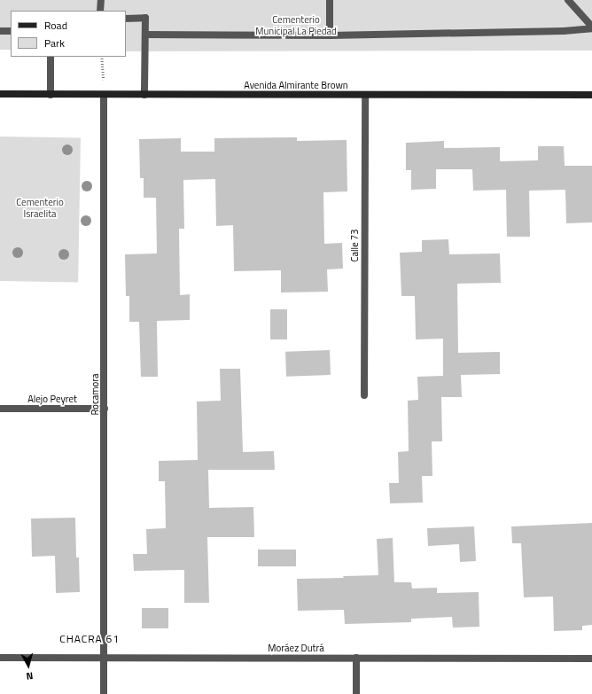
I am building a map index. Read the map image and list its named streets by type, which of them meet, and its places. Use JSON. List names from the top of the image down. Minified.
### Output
{"streets":{"main road":["Avenida Almirante Brown"],"street":["Calle 73","Rocamora","Alejo Peyret","Moráez Dutrá"]},"crossings":[["Avenida Almirante Brown","Calle 73"],["Avenida Almirante Brown","Rocamora"],["Rocamora","Alejo Peyret"],["Rocamora","Moráez Dutrá"]],"districts":["CHACRA 61"],"parks":["Cementerio Municipal La Piedad","Cementerio Israelita"],"legend":["Road","Park"],"north":"bottom"}
